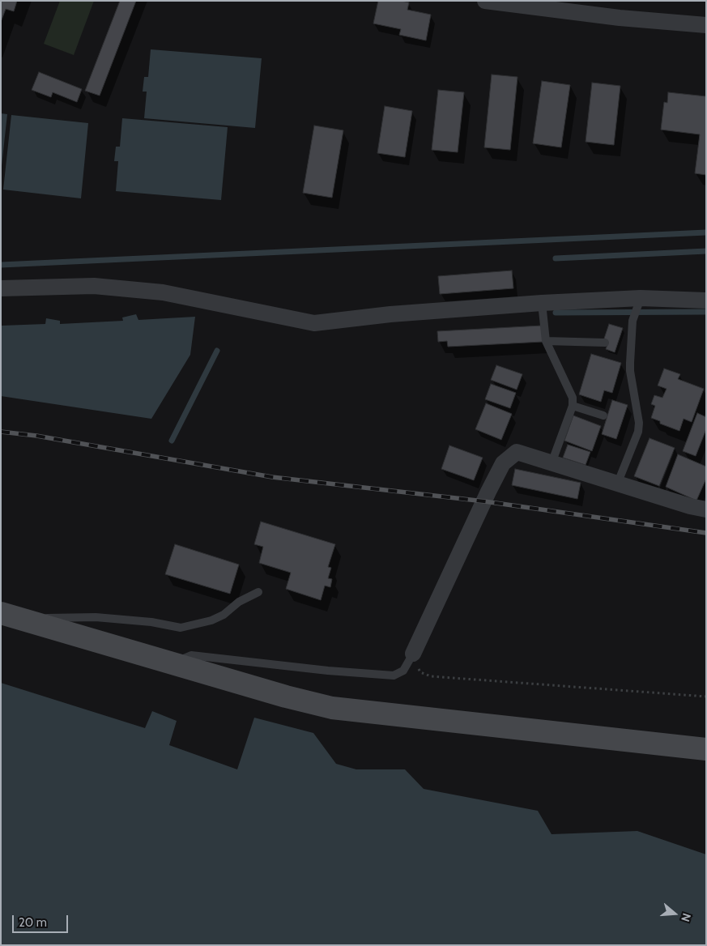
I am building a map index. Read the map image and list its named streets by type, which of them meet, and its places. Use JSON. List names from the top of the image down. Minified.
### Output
{"scale_bar":"20 m","north":"right"}
